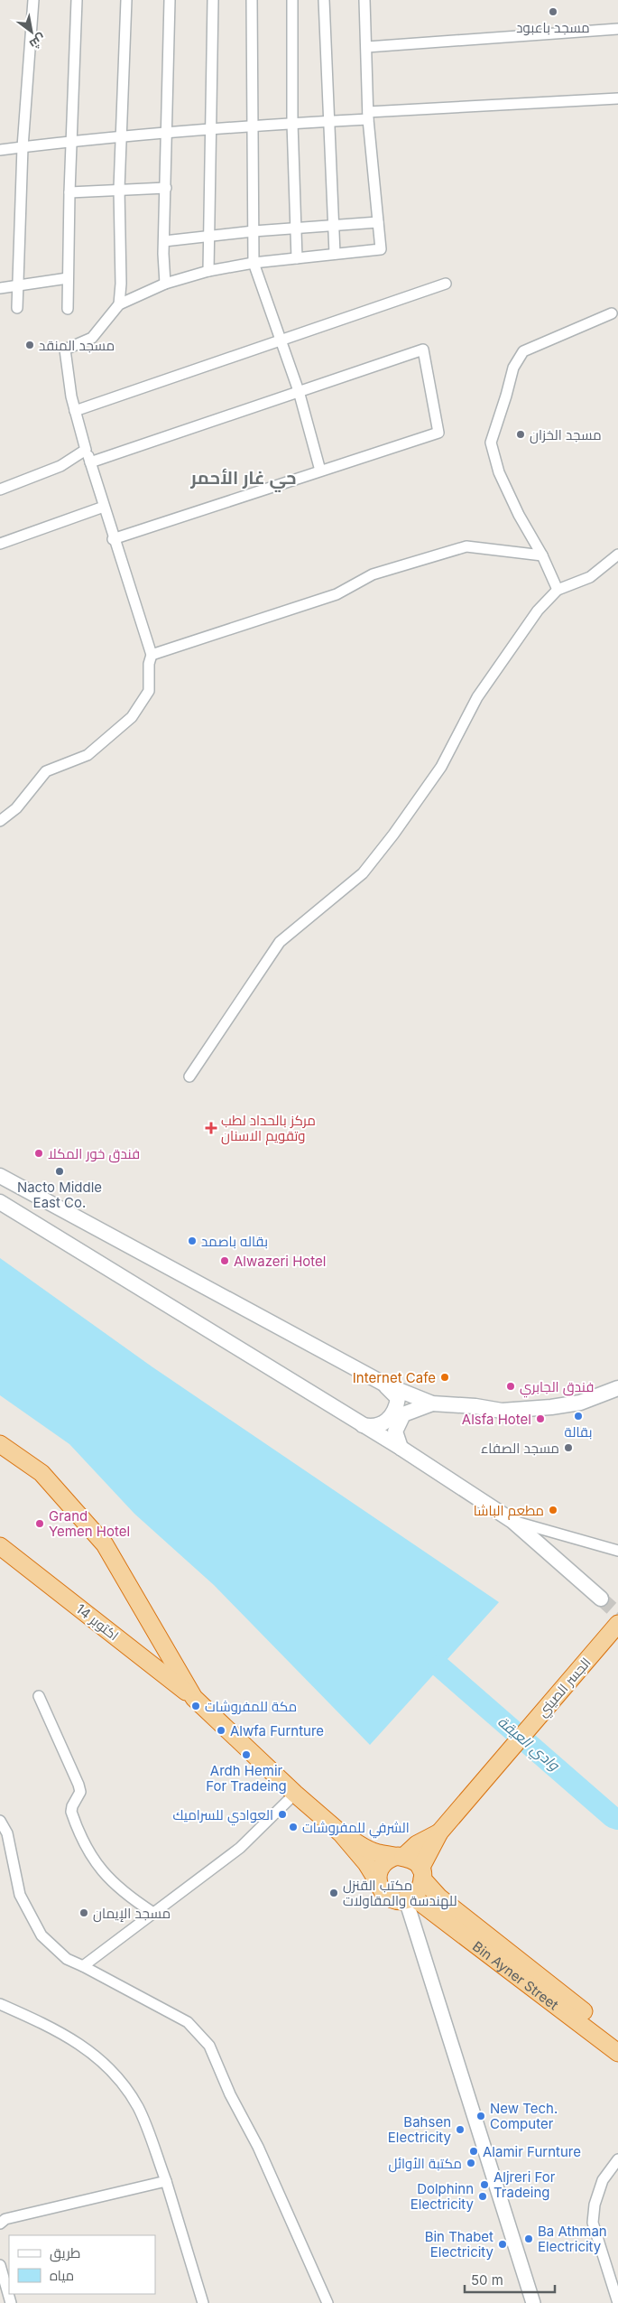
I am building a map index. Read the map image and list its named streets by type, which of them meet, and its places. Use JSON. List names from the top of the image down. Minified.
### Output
{"streets":{"highway":["14 اكتوبر","الجسر الصيني","Bin Ayner Street"]},"districts":["حي غار الأحمر"],"water":["وادي العيقة"],"places":{"other":["مسجد باعبود","مسجد المنقد","مسجد الخزان","فندق خور المكلا","Nacto Middle East Co.","بقاله باصمد","Alwazeri Hotel","Internet Cafe","فندق الجابري","بقالة","Alsfa Hotel","مسجد الصفاء","مطعم الباشا","Grand Yemen Hotel","مكة للمفروشات","Alwfa Furnture","Ardh Hemir For Tradeing","العوادي للسراميك","الشرفي للمفروشات","مكتب القنزل للهندسة والمقاولات","مسجد الإيمان","New Tech. Computer","Bahsen Electricity","Alamir Furnture","مكتبة الأوائل","Aljreri For Tradeing","Dolphinn Electricity","Ba Athman Electricity","Bin Thabet Electricity"],"health":["مركز بالحداد لطب وتقويم الاسنان"]},"legend":["طريق","مياه"],"scale_bar":"50 m","north":"bottom right"}
